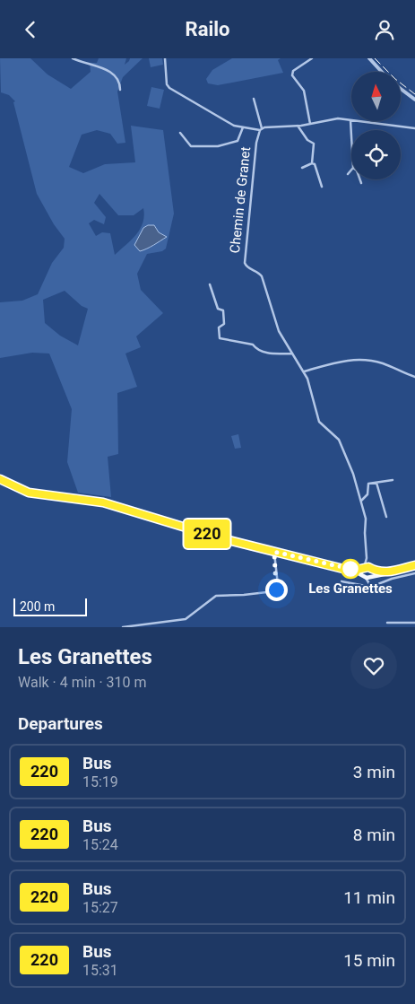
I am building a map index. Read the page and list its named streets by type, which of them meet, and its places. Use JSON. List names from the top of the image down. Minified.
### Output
{"streets":{"street":["Chemin de Granet"]},"places":["Les Granettes"],"lines":["bus line 220"],"scale_bar":"200 m","north":"top","page":{"header":"Railo","on_map":"220","scale":"200 m","heading":[["Les Granettes","Walk · 4 min · 310 m"],"Departures"],"list":[{"mark":"220","name":"Bus","note":"15:19","value":"3 min"},{"mark":"220","name":"Bus","note":"15:24","value":"8 min"},{"mark":"220","name":"Bus","note":"15:27","value":"11 min"},{"mark":"220","name":"Bus","note":"15:31","value":"15 min"}]}}
